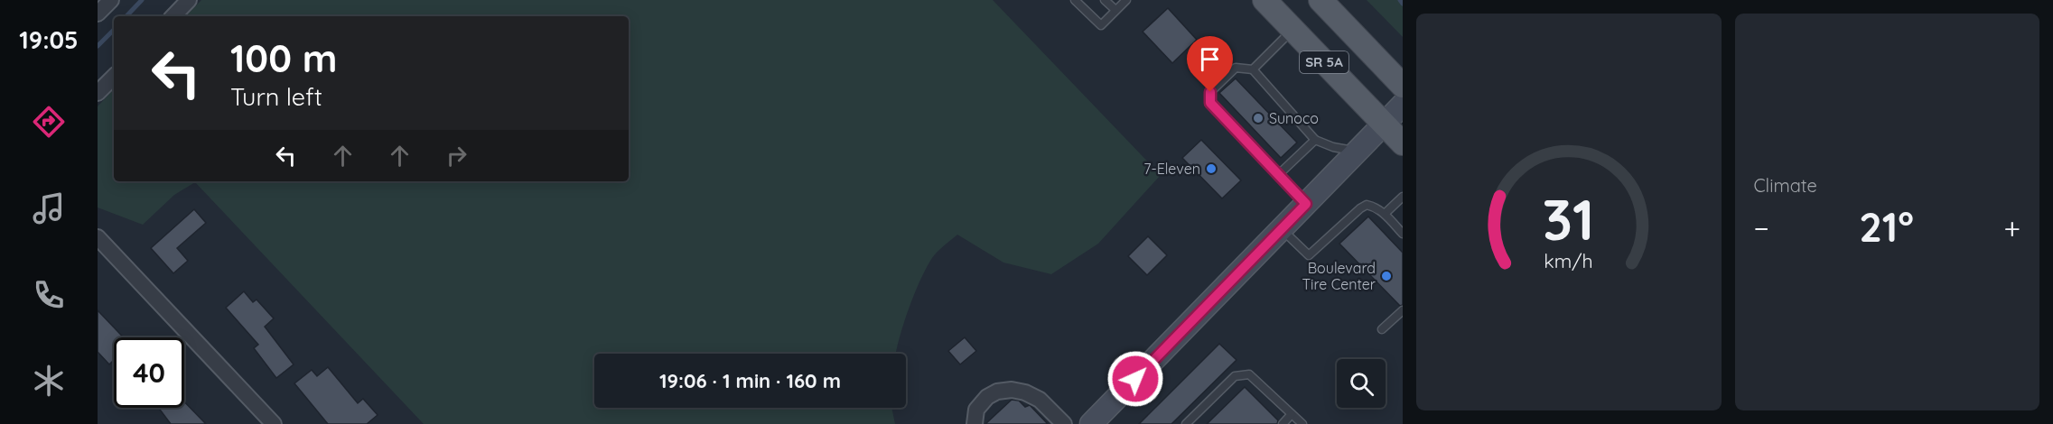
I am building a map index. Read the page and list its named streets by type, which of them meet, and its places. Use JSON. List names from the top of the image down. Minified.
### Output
{"streets":{"main road":["SR 5A"]},"places":["Sunoco","7-Eleven","Boulevard Tire Center"],"page":{"tabs":"19:05","tile":"Climate","turn":["100 m","Turn left"],"heat":["−","21°","+"],"limit":"40","trip":"19:06 · 1 min · 160 m","gauge":["31","km/h"]}}
